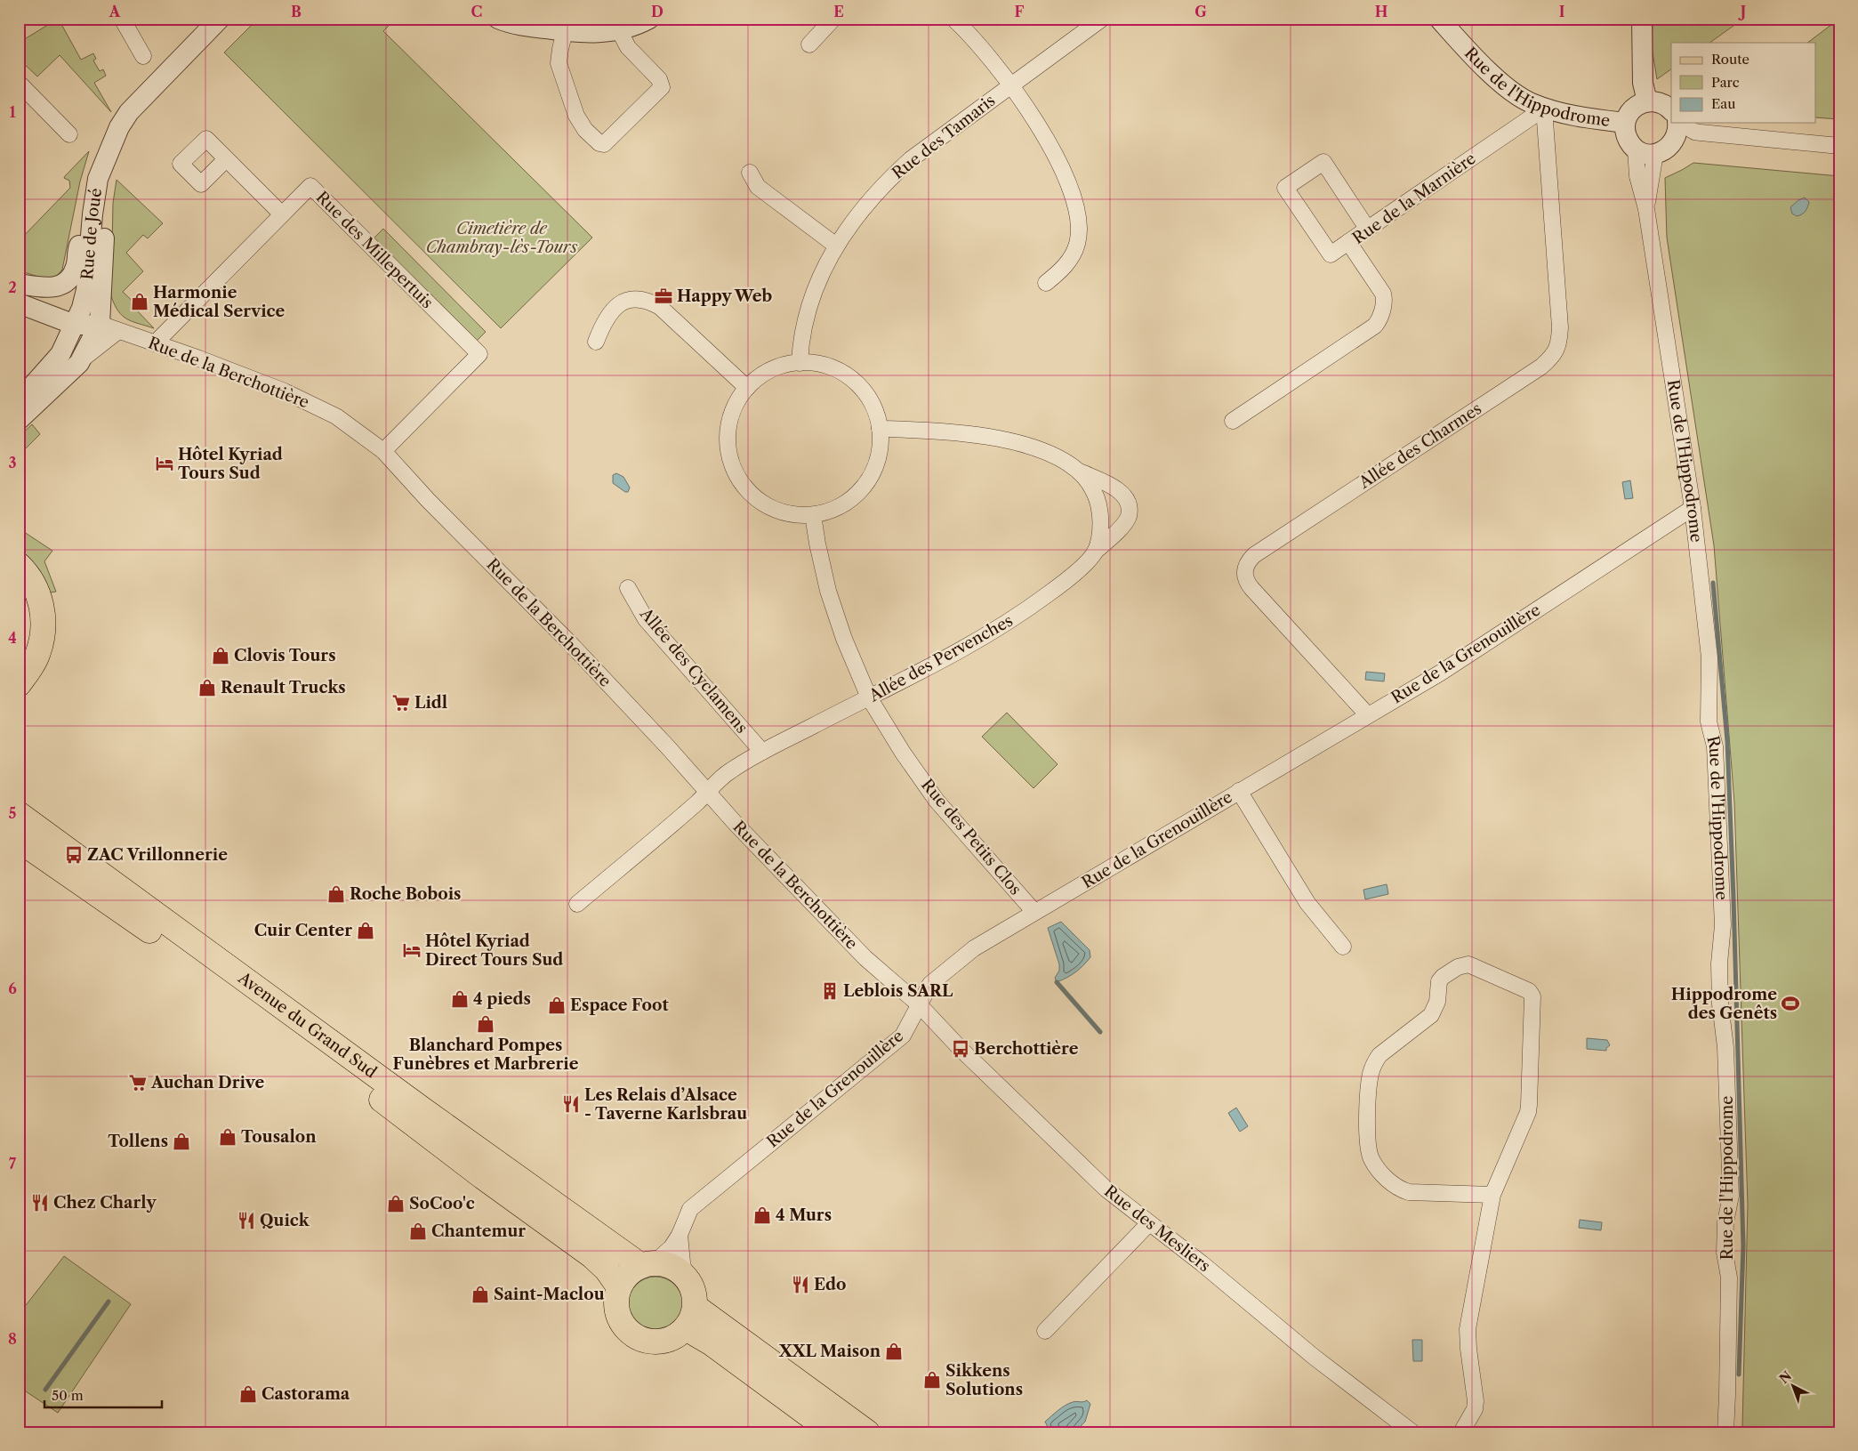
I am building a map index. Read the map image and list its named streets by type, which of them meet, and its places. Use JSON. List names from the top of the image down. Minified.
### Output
{"streets":{"main road":["Avenue du Grand Sud"],"street":["Rue de l'Hippodrome","Rue des Tamaris","Rue de la Marnière","Rue de Joué","Rue des Millepertuis","Rue de la Berchottière","Allée des Charmes","Rue de la Grenouillère","Allée des Pervenches","Allée des Cyclamens","Rue des Petits Clos","Rue des Mesliers"]},"crossings":[["Rue de l'Hippodrome","Rue de la Marnière"],["Rue de l'Hippodrome","Allée des Charmes"],["Rue de l'Hippodrome","Rue de la Grenouillère"],["Rue des Tamaris","Rue des Petits Clos"],["Rue de la Marnière","Allée des Charmes"],["Rue de Joué","Rue de la Berchottière"],["Rue des Millepertuis","Rue de la Berchottière"],["Rue de la Berchottière","Rue de la Grenouillère"],["Rue de la Berchottière","Allée des Pervenches"],["Rue de la Berchottière","Rue des Mesliers"],["Allée des Charmes","Rue de la Grenouillère"],["Rue de la Grenouillère","Rue des Petits Clos"],["Rue de la Grenouillère","Avenue du Grand Sud"],["Rue de la Grenouillère","Rue des Mesliers"],["Allée des Pervenches","Allée des Cyclamens"],["Allée des Pervenches","Rue des Petits Clos"]],"parks":["Cimetière de Chambray-lès-Tours"],"places":{"office":["Happy Web"],"shop":["Harmonie Médical Service","Clovis Tours","Renault Trucks","Roche Bobois","Cuir Center","4 pieds","Espace Foot","Blanchard Pompes Funèbres et Marbrerie","Tousalon","Tollens","SoCoo'c","4 Murs","Chantemur","Saint-Maclou","XXL Maison","Sikkens Solutions","Castorama"],"hotel":["Hôtel Kyriad Tours Sud","Hôtel Kyriad Direct Tours Sud"],"supermarket":["Lidl","Auchan Drive"],"bus stop":["ZAC Vrillonnerie","Berchottière"],"building":["Leblois SARL"],"sports":["Hippodrome des Genêts"],"restaurant":["Les Relais d’Alsace - Taverne Karlsbrau","Chez Charly","Quick","Edo"]},"legend":["Route","Parc","Eau"],"scale_bar":"50 m","north":"top left","grid":{"columns":["A","B","C","D","E","F","G","H","I","J"],"rows":["1","2","3","4","5","6","7","8"]}}
